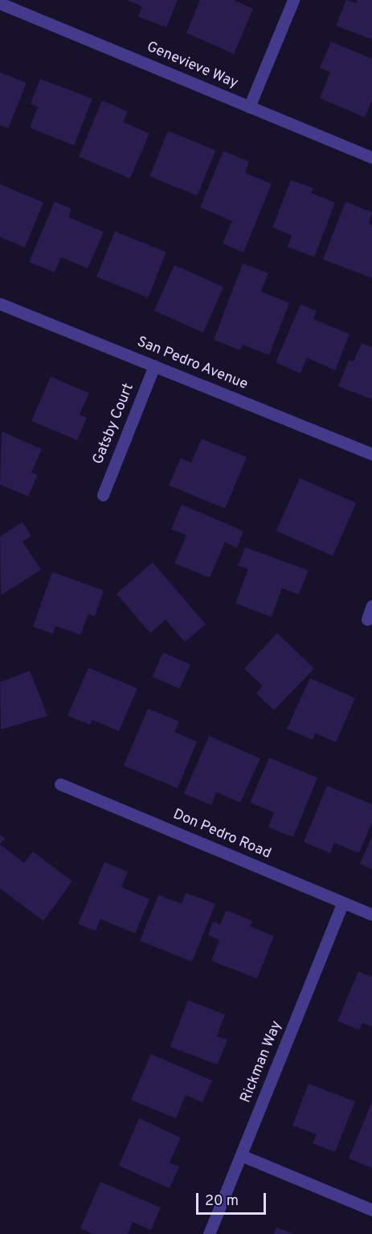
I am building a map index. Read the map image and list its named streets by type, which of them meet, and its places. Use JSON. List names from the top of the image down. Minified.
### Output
{"streets":{"street":["Genevieve Way","San Pedro Avenue","Gatsby Court","Don Pedro Road","Rickman Way"]},"crossings":[["San Pedro Avenue","Gatsby Court"],["Don Pedro Road","Rickman Way"]],"scale_bar":"20 m"}
